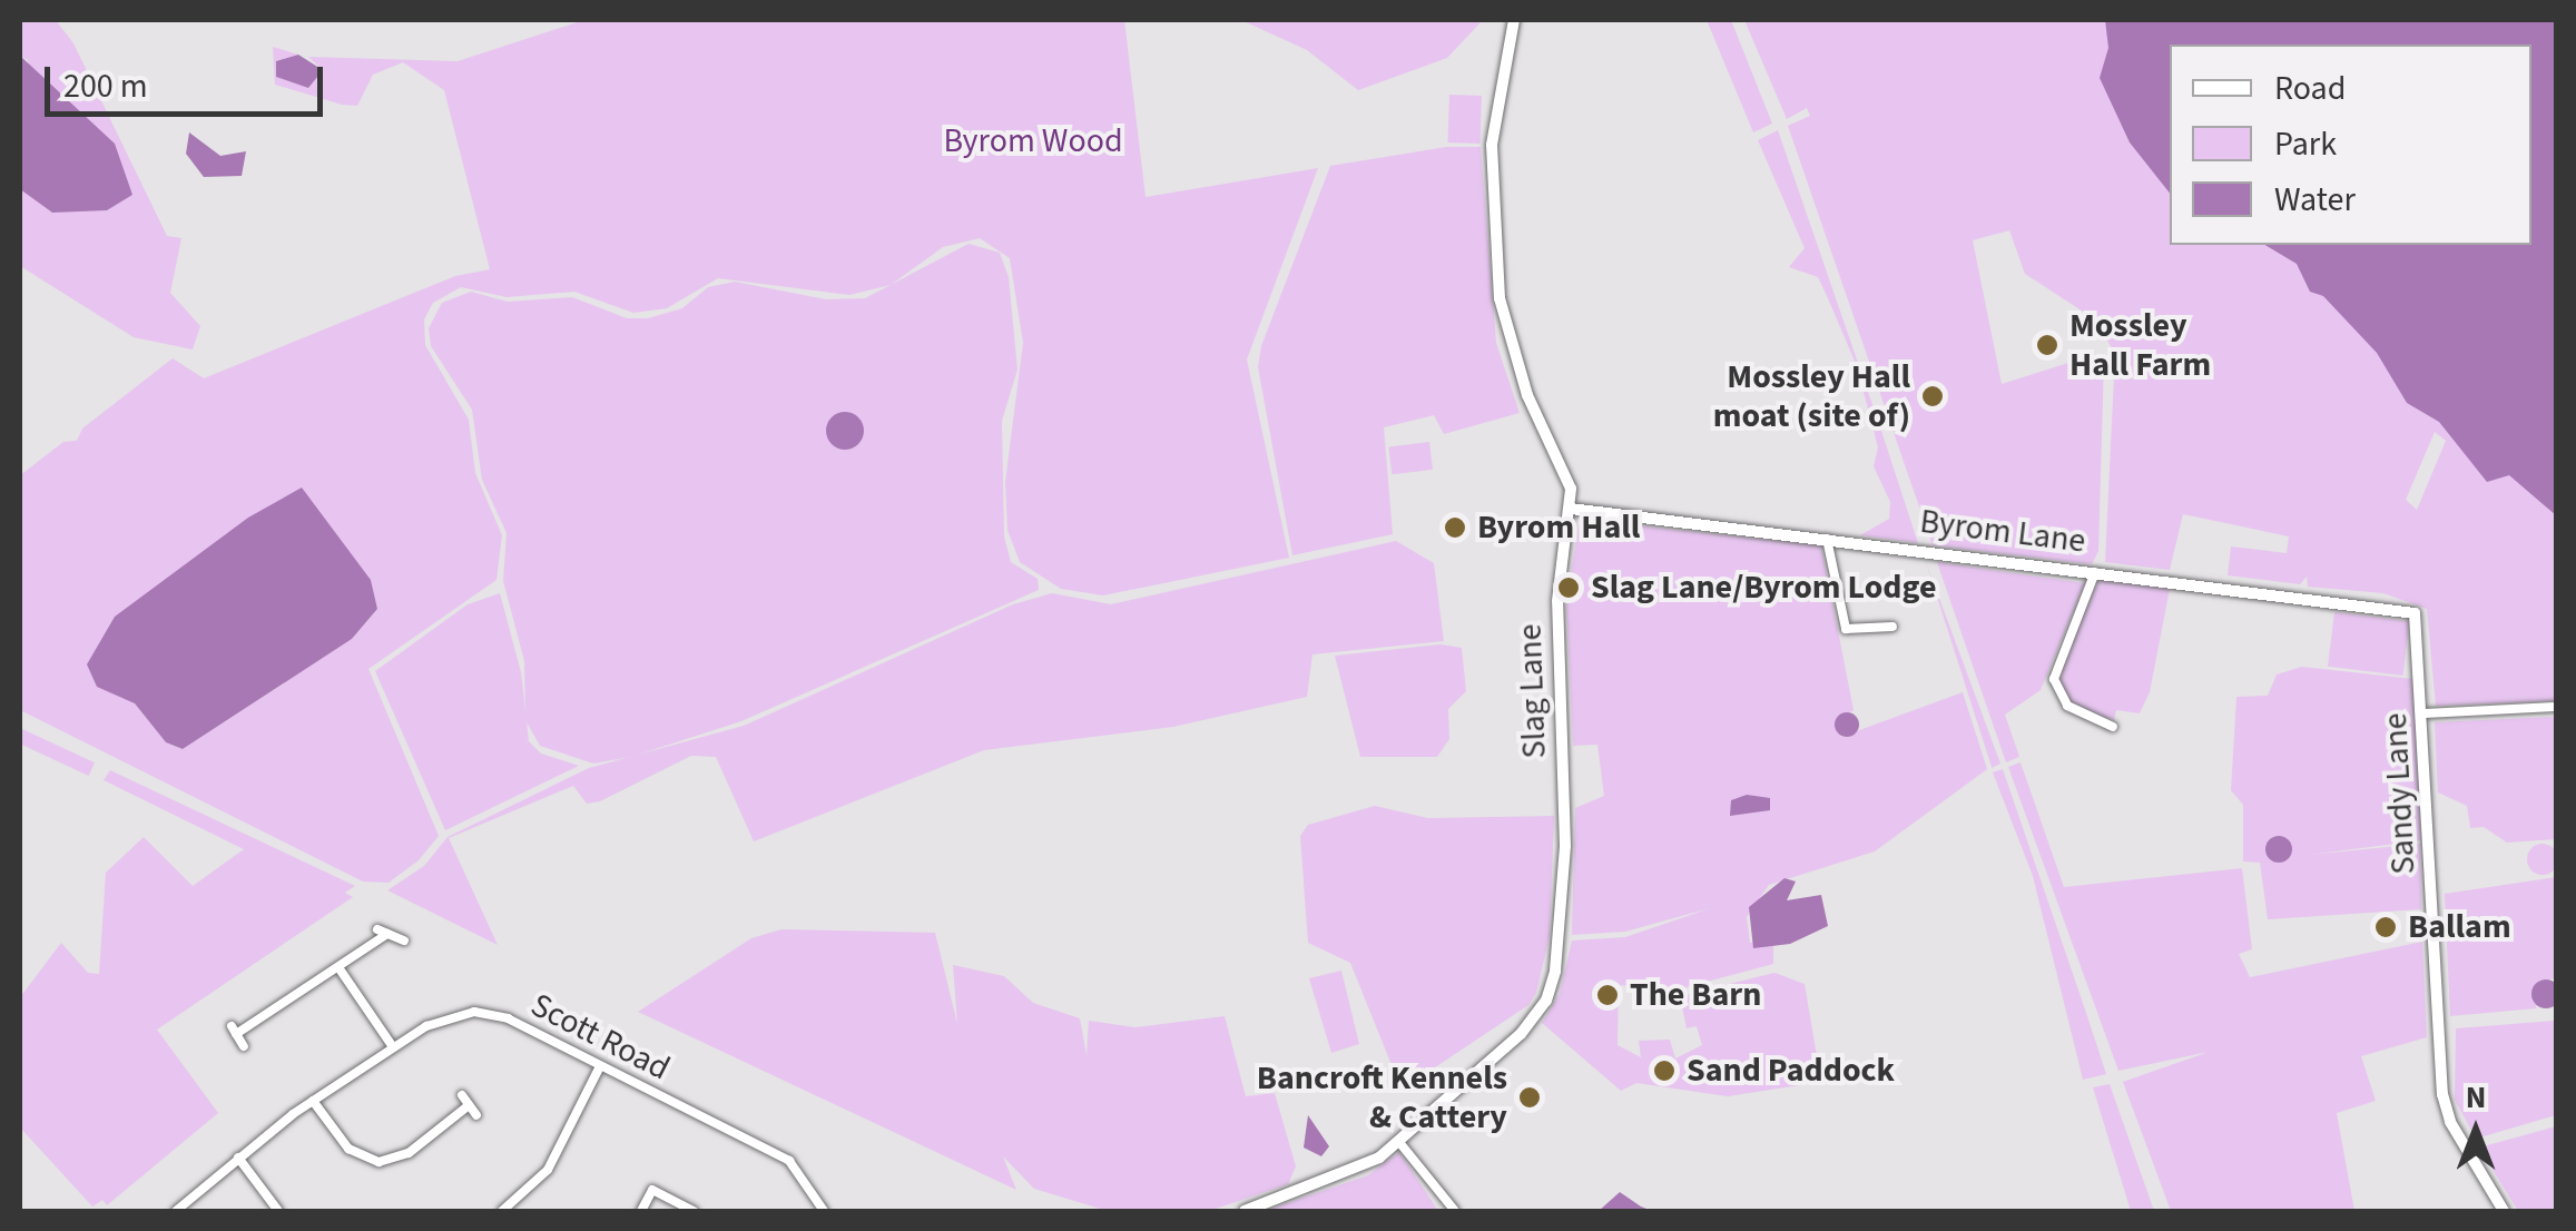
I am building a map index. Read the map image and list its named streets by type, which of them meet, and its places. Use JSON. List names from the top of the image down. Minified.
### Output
{"streets":{"street":["Byrom Lane","Slag Lane","Sandy Lane","Scott Road"]},"crossings":[["Byrom Lane","Slag Lane"],["Byrom Lane","Sandy Lane"]],"parks":["Byrom Wood"],"places":["Mossley Hall Farm","Mossley Hall moat (site of)","Byrom Hall","Slag Lane/Byrom Lodge","Ballam","The Barn","Sand Paddock","Bancroft Kennels & Cattery"],"legend":["Road","Park","Water"],"scale_bar":"200 m","north":"top"}
